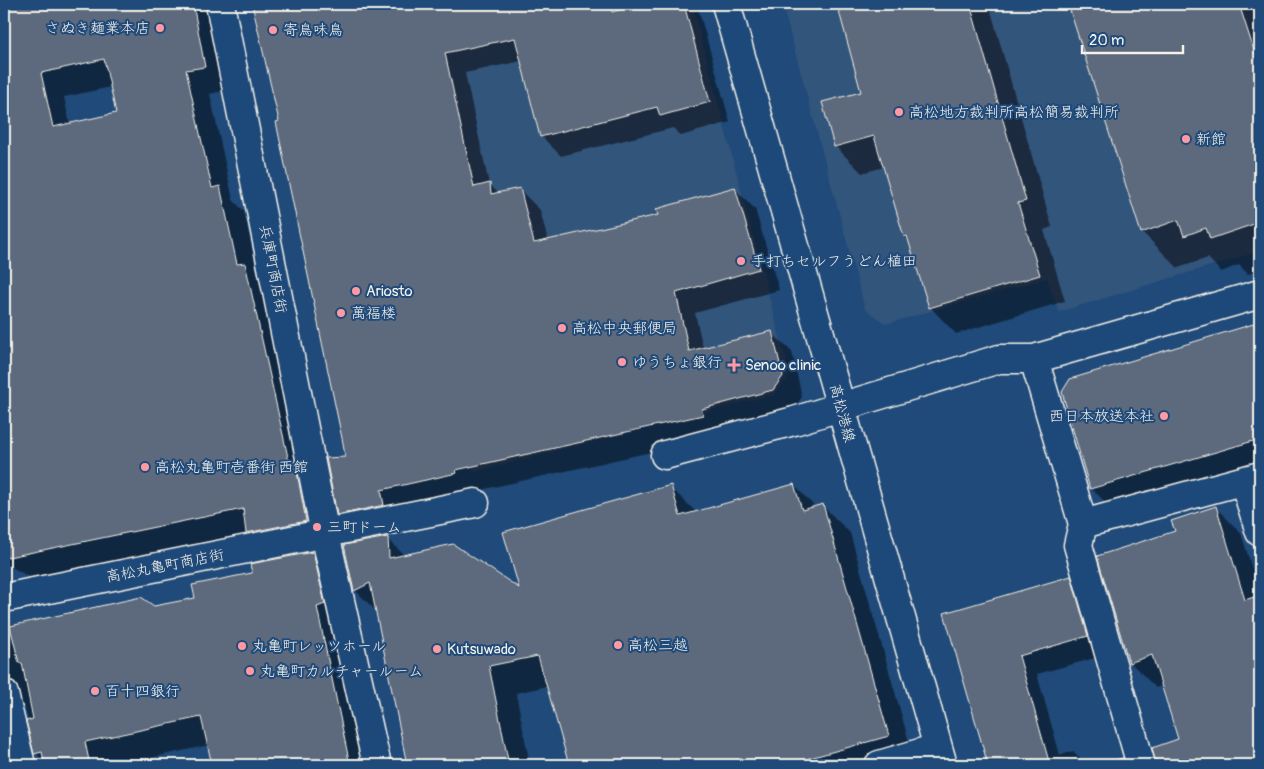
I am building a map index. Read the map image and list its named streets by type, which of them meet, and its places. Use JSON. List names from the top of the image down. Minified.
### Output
{"streets":{"street":["兵庫町商店街","高松港線","高松丸亀町商店街"]},"crossings":[["兵庫町商店街","高松丸亀町商店街"]],"places":{"other":["さぬき麺業本店","寄鳥味鳥","高松地方裁判所高松簡易裁判所","新館","手打ちセルフうどん植田","Ariosto","萬福楼","高松中央郵便局","ゆうちょ銀行","西日本放送本社","高松丸亀町壱番街 西館","三町ドーム","高松三越","丸亀町レッツホール","Kutsuwado","丸亀町カルチャールーム","百十四銀行"],"health":["Senoo clinic"]},"scale_bar":"20 m"}
